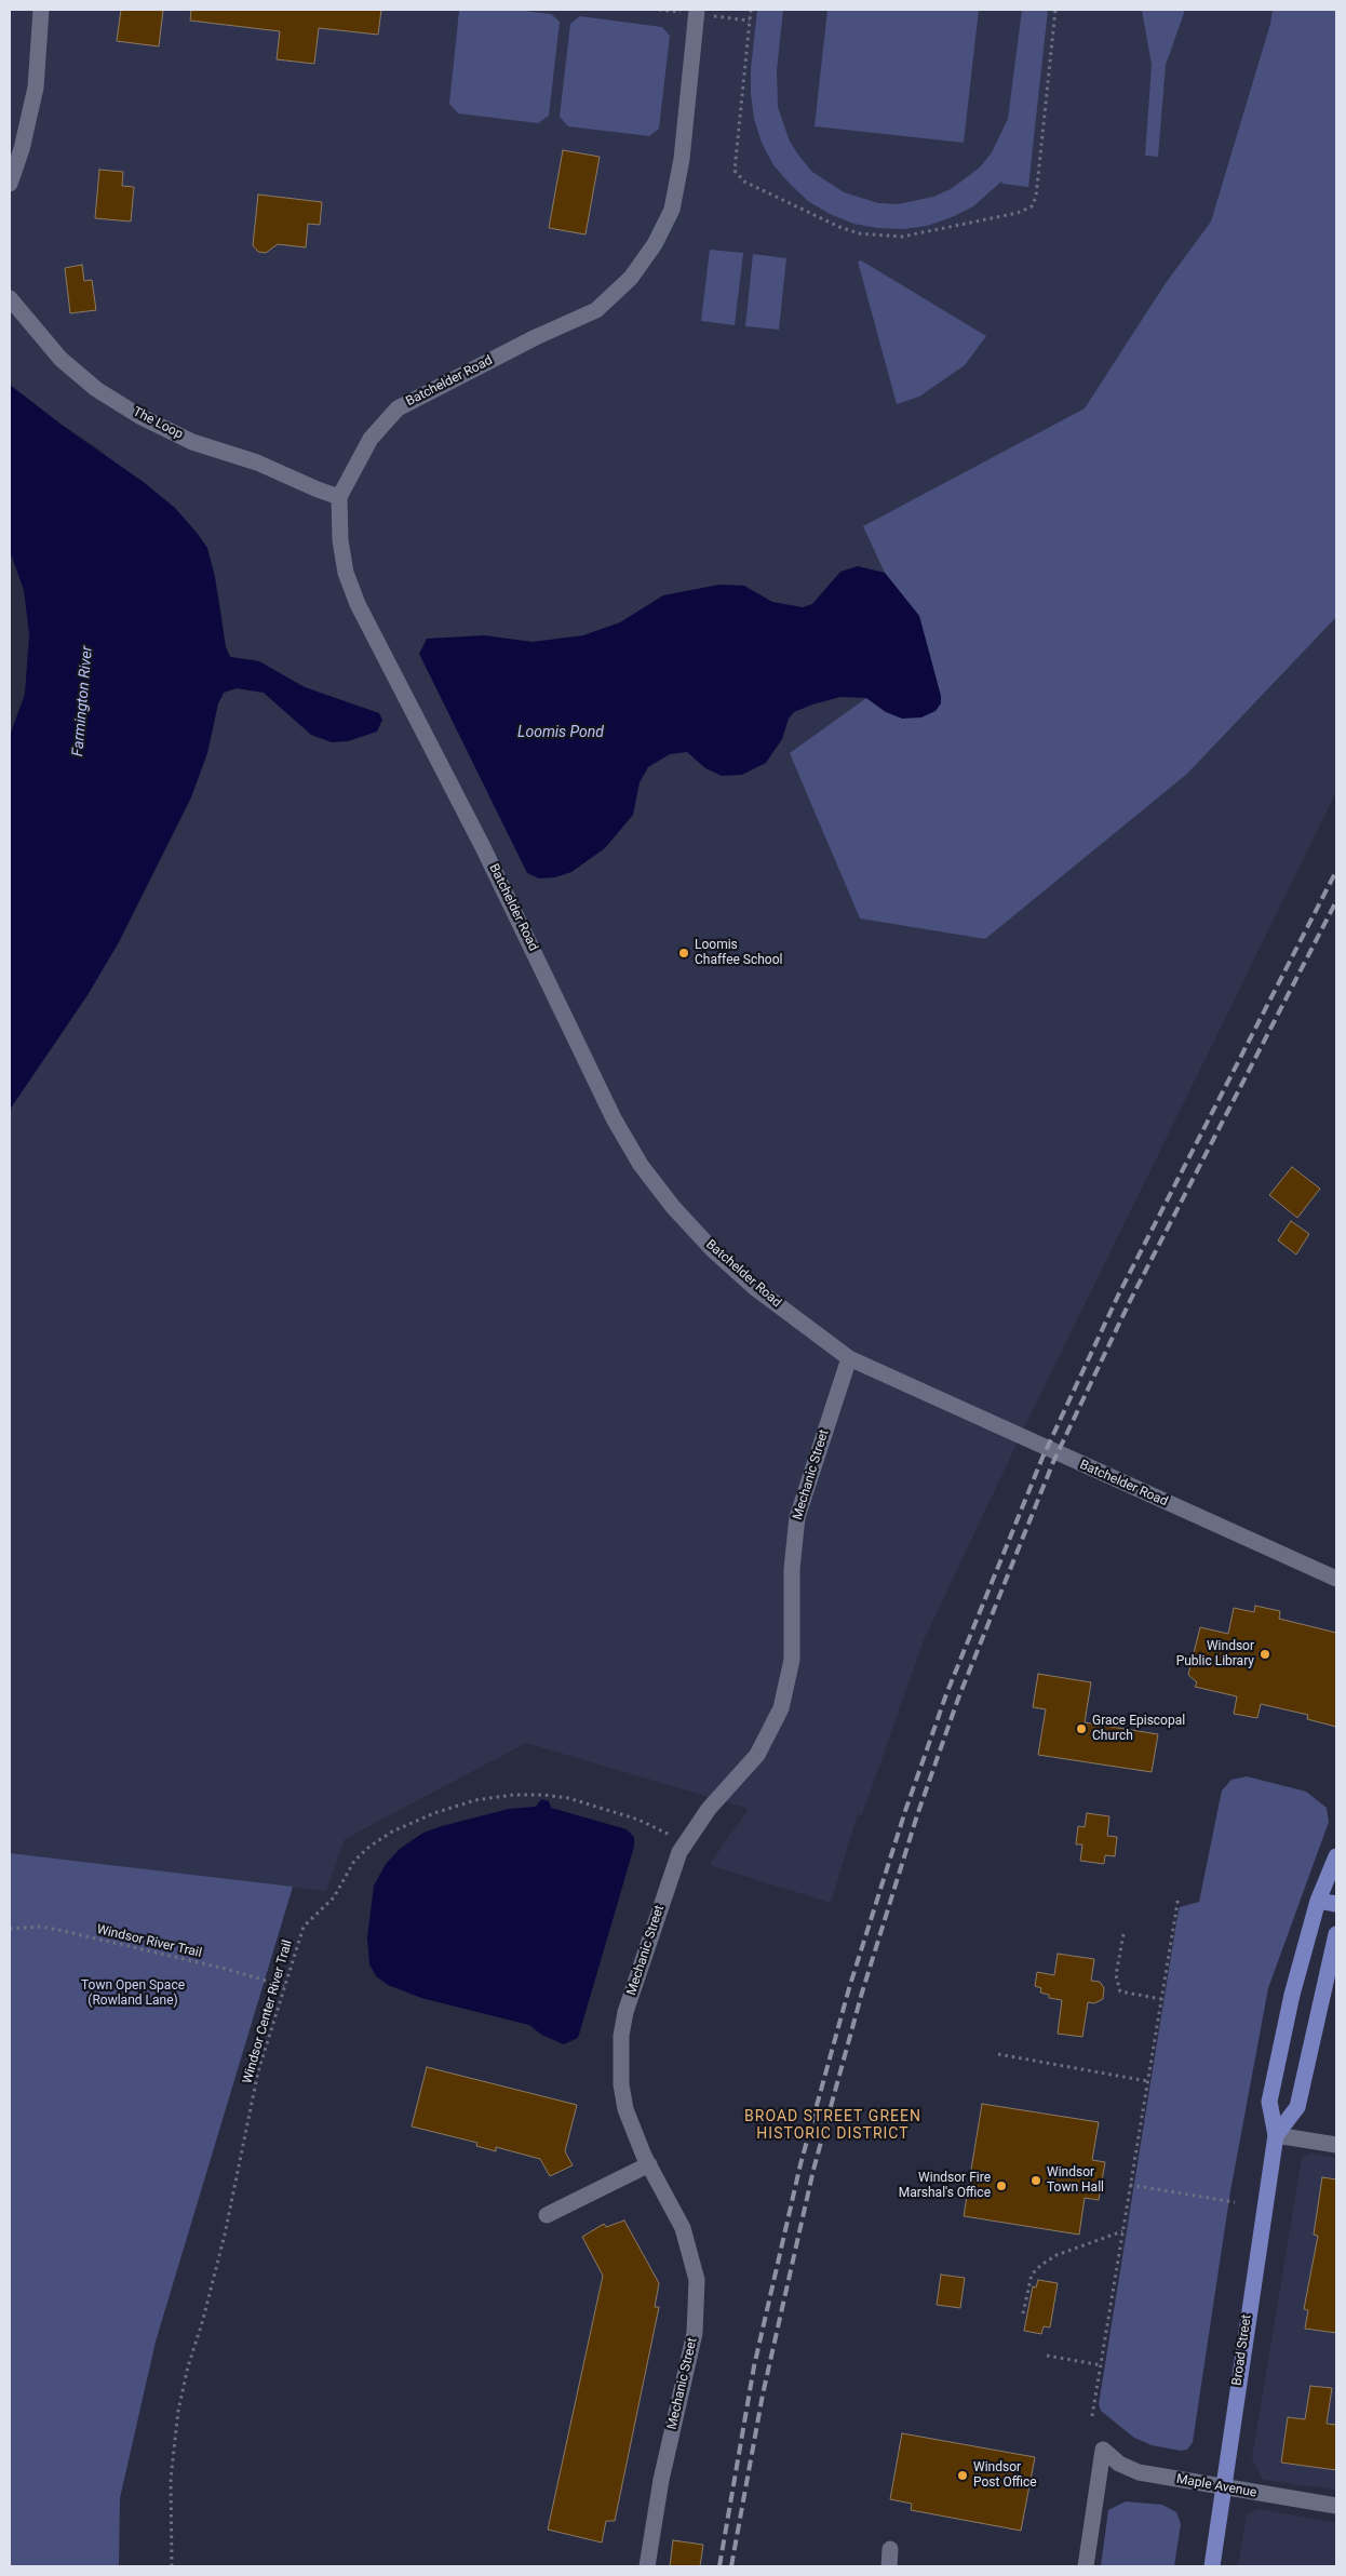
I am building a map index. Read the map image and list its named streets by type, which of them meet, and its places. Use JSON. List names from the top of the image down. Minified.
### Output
{"streets":{"main road":["Broad Street"],"street":["Batchelder Road","The Loop","Mechanic Street","Maple Avenue"],"path":["Windsor River Trail","Windsor Center River Trail"]},"crossings":[["Batchelder Road","The Loop"],["Batchelder Road","Mechanic Street"],["Mechanic Street","Windsor Center River Trail"],["Windsor River Trail","Windsor Center River Trail"],["Broad Street","Maple Avenue"]],"districts":["BROAD STREET GREEN HISTORIC DISTRICT"],"water":["Farmington River","Loomis Pond"],"parks":["Town Open Space (Rowland Lane)"],"places":["Loomis Chaffee School","Windsor Public Library","Grace Episcopal Church","Windsor Town Hall","Windsor Fire Marshal's Office","Windsor Post Office"]}
